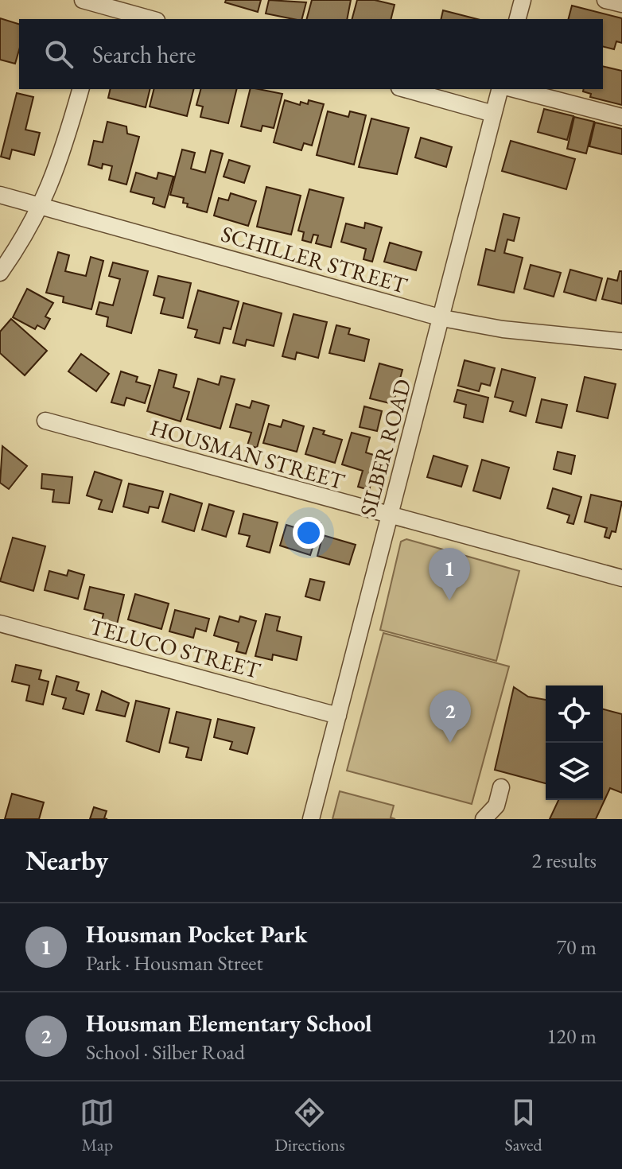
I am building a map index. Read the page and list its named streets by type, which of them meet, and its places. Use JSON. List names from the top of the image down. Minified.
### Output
{"streets":{"street":["SCHILLER STREET","SILBER ROAD","HOUSMAN STREET","TELUCO STREET"]},"crossings":[["SCHILLER STREET","SILBER ROAD"],["SILBER ROAD","HOUSMAN STREET"],["SILBER ROAD","TELUCO STREET"]],"page":{"search":"Search here","pins":["1","2"],"heading":["Nearby","2 results"],"list":[{"mark":"1","name":"Housman Pocket Park","note":"Park · Housman Street","value":"70 m"},{"mark":"2","name":"Housman Elementary School","note":"School · Silber Road","value":"120 m"}],"nav":["Map","Directions","Saved"]}}
